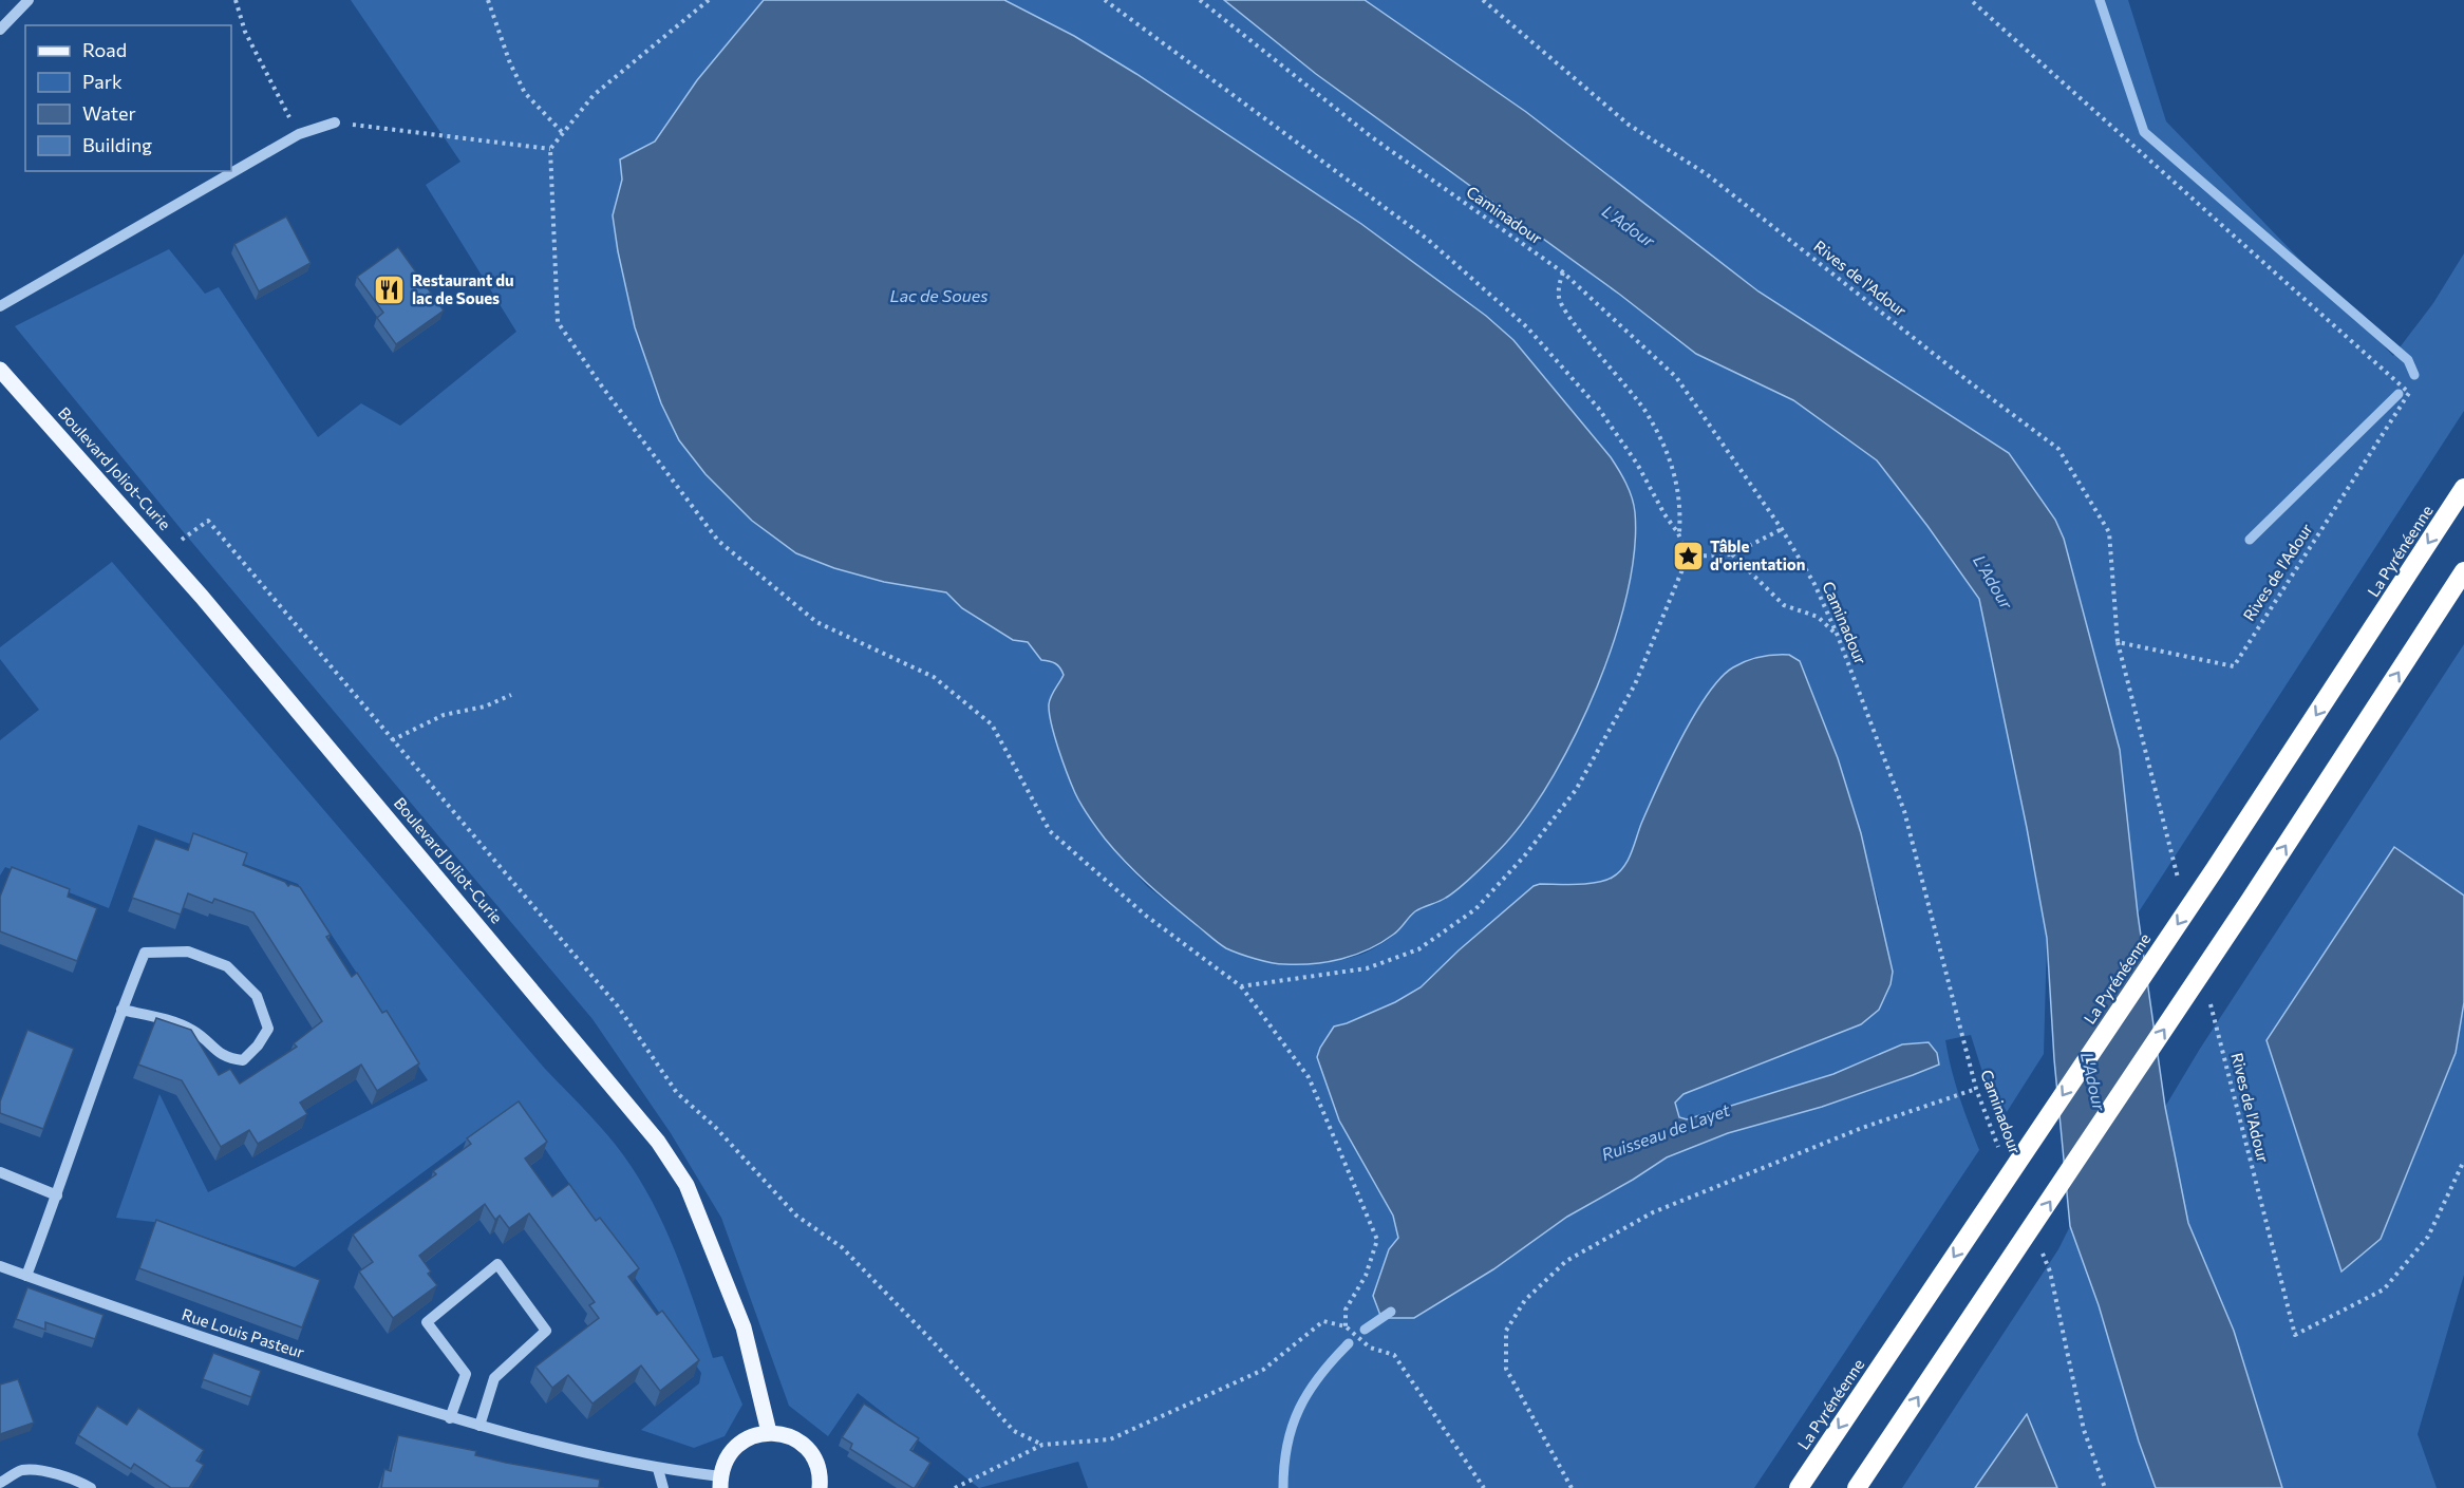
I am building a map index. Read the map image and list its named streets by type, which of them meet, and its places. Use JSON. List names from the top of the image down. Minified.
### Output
{"streets":{"highway":["La Pyrénéenne"],"main road":["Boulevard Joliot-Curie"],"street":["Rue Louis Pasteur"],"path":["Caminadour","Rives de l'Adour"]},"water":["L'Adour","Lac de Soues","Ruisseau de Layet"],"places":{"restaurant":["Restaurant du lac de Soues"],"place":["Tâble d'orientation"]},"legend":["Road","Park","Water","Building"]}
